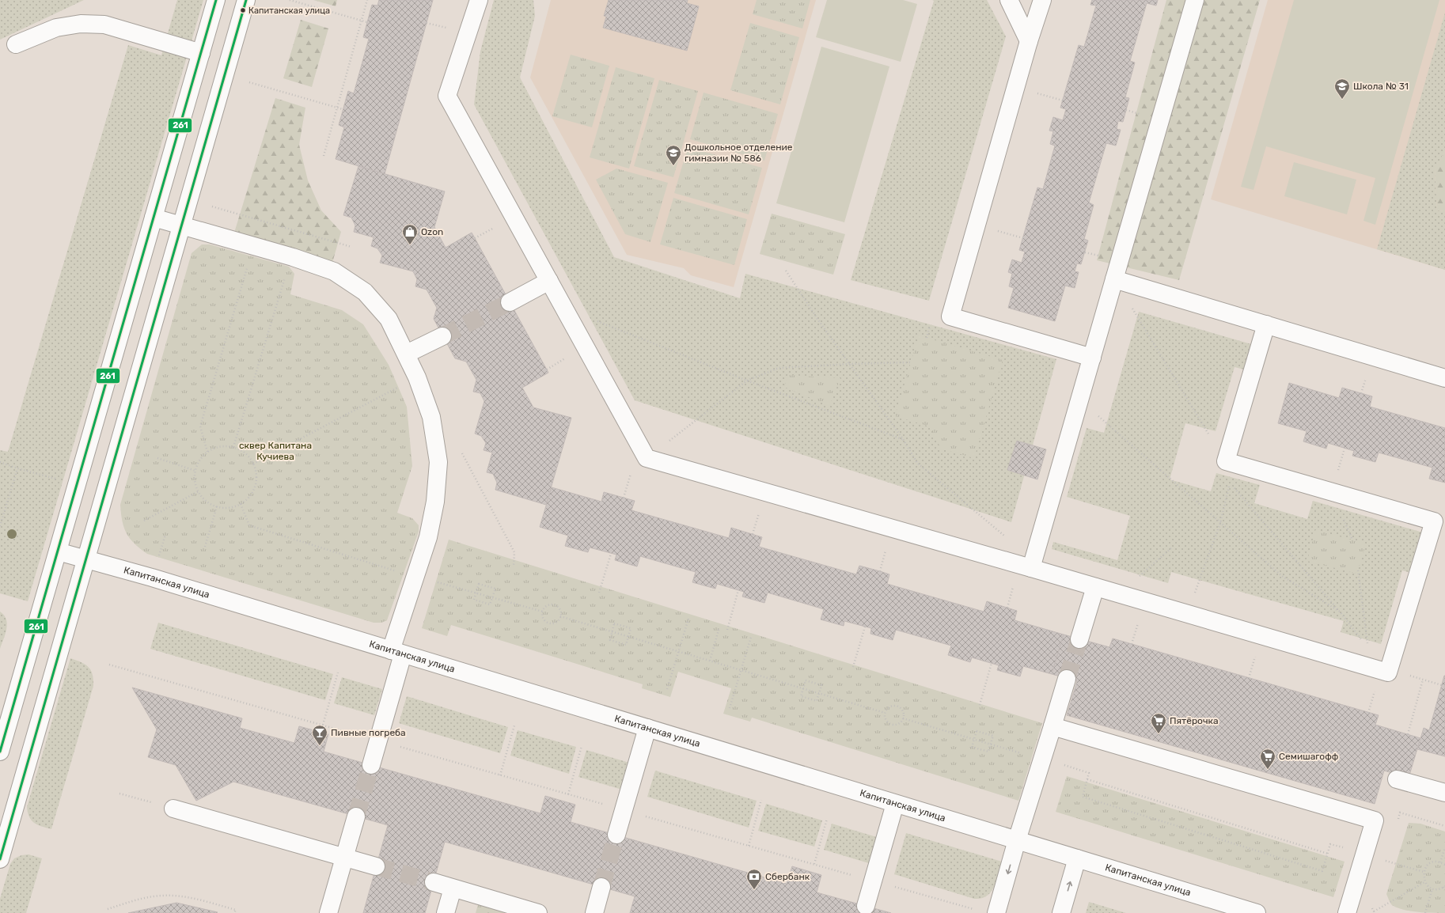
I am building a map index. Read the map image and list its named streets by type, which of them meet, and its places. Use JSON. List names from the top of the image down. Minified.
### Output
{"streets":{"street":["Капитанская улица"]},"parks":["сквер Капитана Кучиева"],"places":{"other":["Капитанская улица"],"school or university":["Школа № 31","Дошкольное отделение гимназии № 586"],"shop":["Ozon"],"supermarket":["Пятёрочка","Семишагофф"],"bar":["Пивные погреба"],"bank":["Сбербанк"]},"lines":["transit line 261"]}
